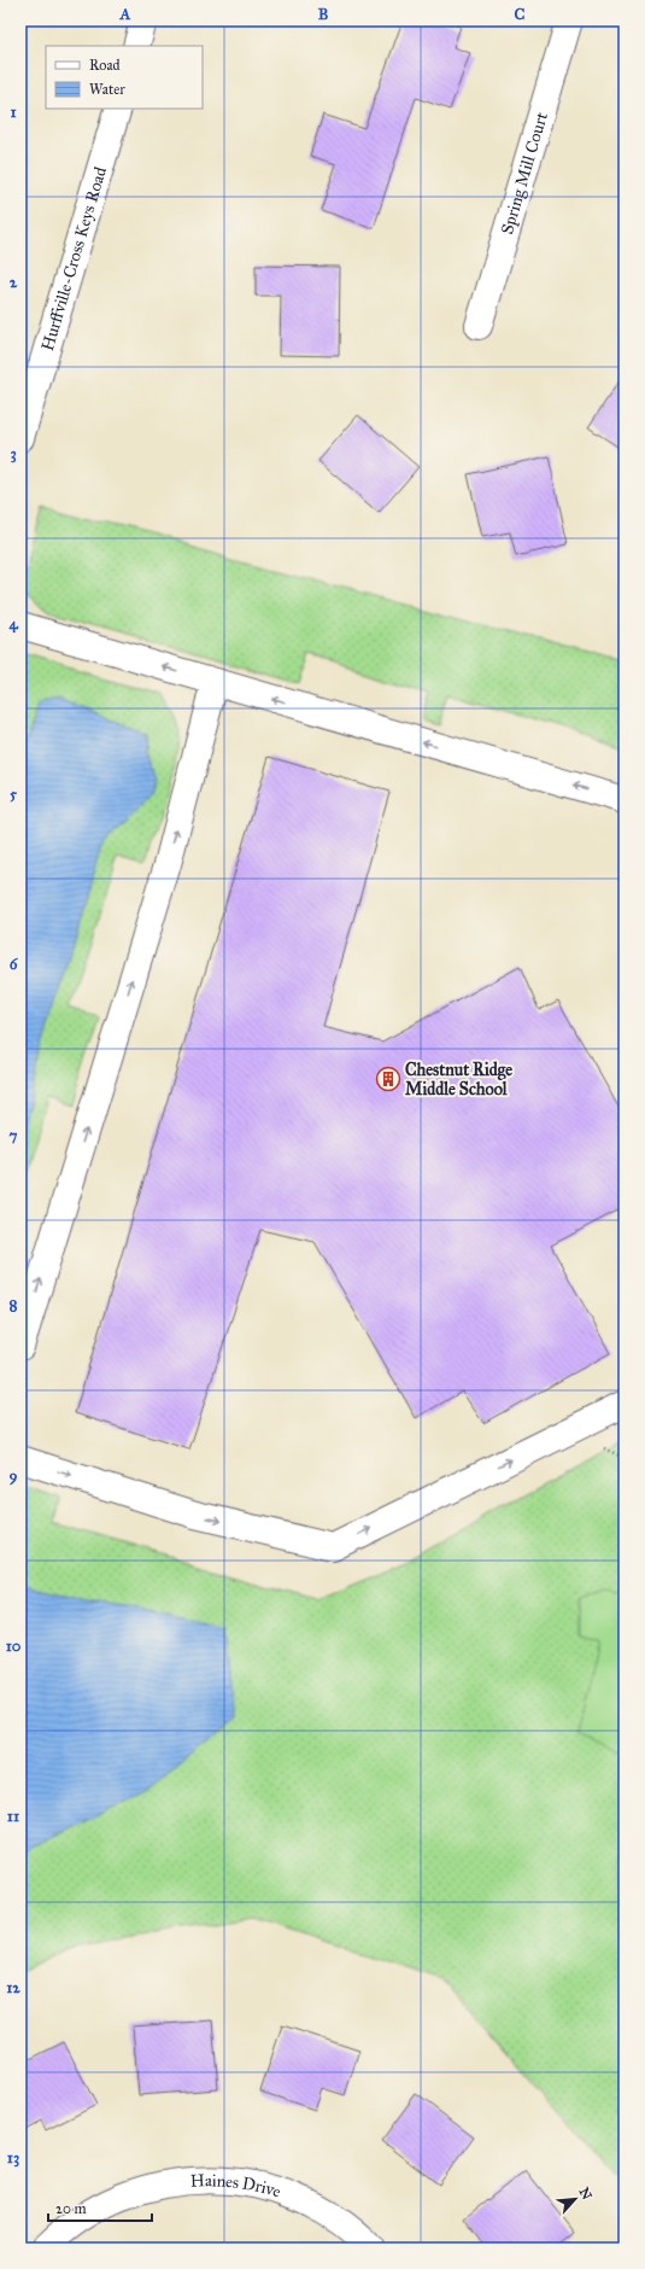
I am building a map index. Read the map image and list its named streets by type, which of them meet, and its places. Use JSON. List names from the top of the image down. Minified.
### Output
{"streets":{"street":["Spring Mill Court","Hurffville-Cross Keys Road","Haines Drive"]},"places":{"building":["Chestnut Ridge Middle School"]},"legend":["Road","Water"],"scale_bar":"20 m","north":"top right","grid":{"columns":["A","B","C"],"rows":["1","2","3","4","5","6","7","8","9","10","11","12","13"]}}
